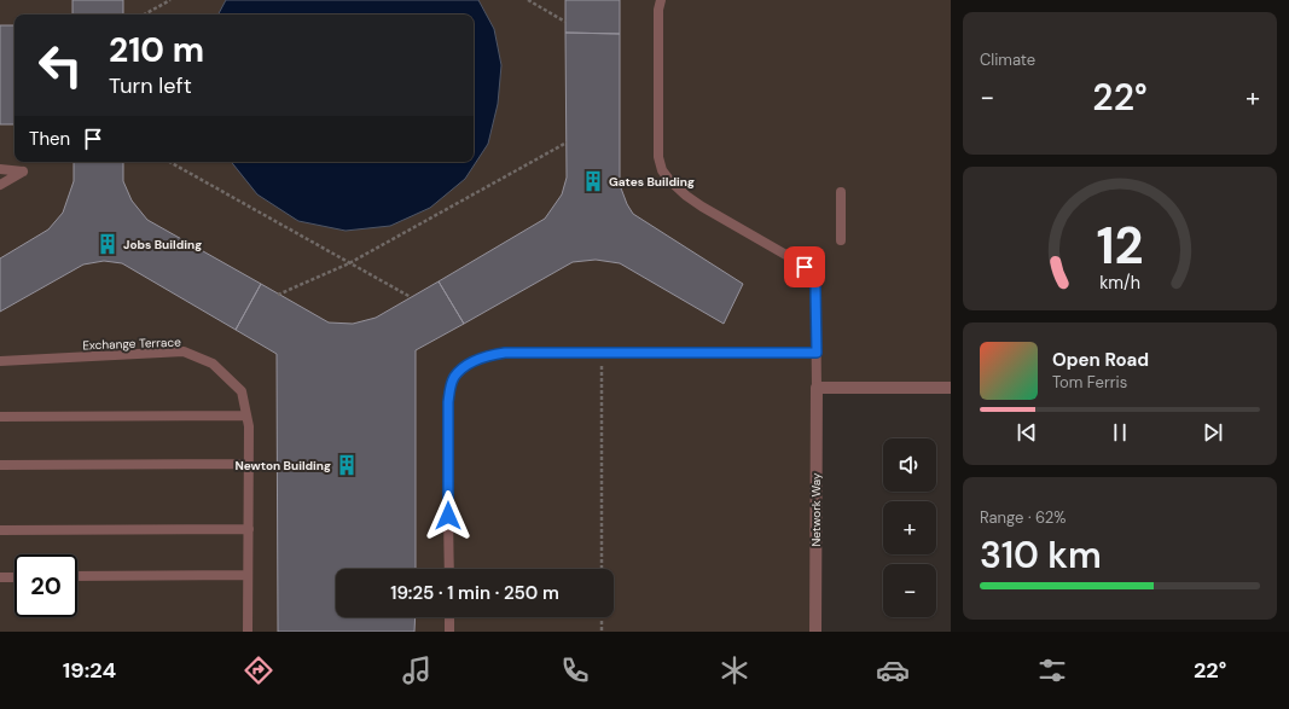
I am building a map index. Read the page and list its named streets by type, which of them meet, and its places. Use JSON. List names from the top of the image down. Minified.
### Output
{"streets":{"street":["Network Way"],"lane":["Exchange Terrace"]},"places":{"building":["Gates Building","Jobs Building","Newton Building"]},"page":{"tile":["Climate",["Range · 62%","310 km"]],"turn":["210 m","Turn left"],"heat":["−","22°","+"],"then":"Then","song":["Open Road","Tom Ferris"],"map_buttons":["+","−"],"limit":"20","trip":"19:25 · 1 min · 250 m","tabs":["19:24","22°"],"gauge":["12","km/h"]}}
